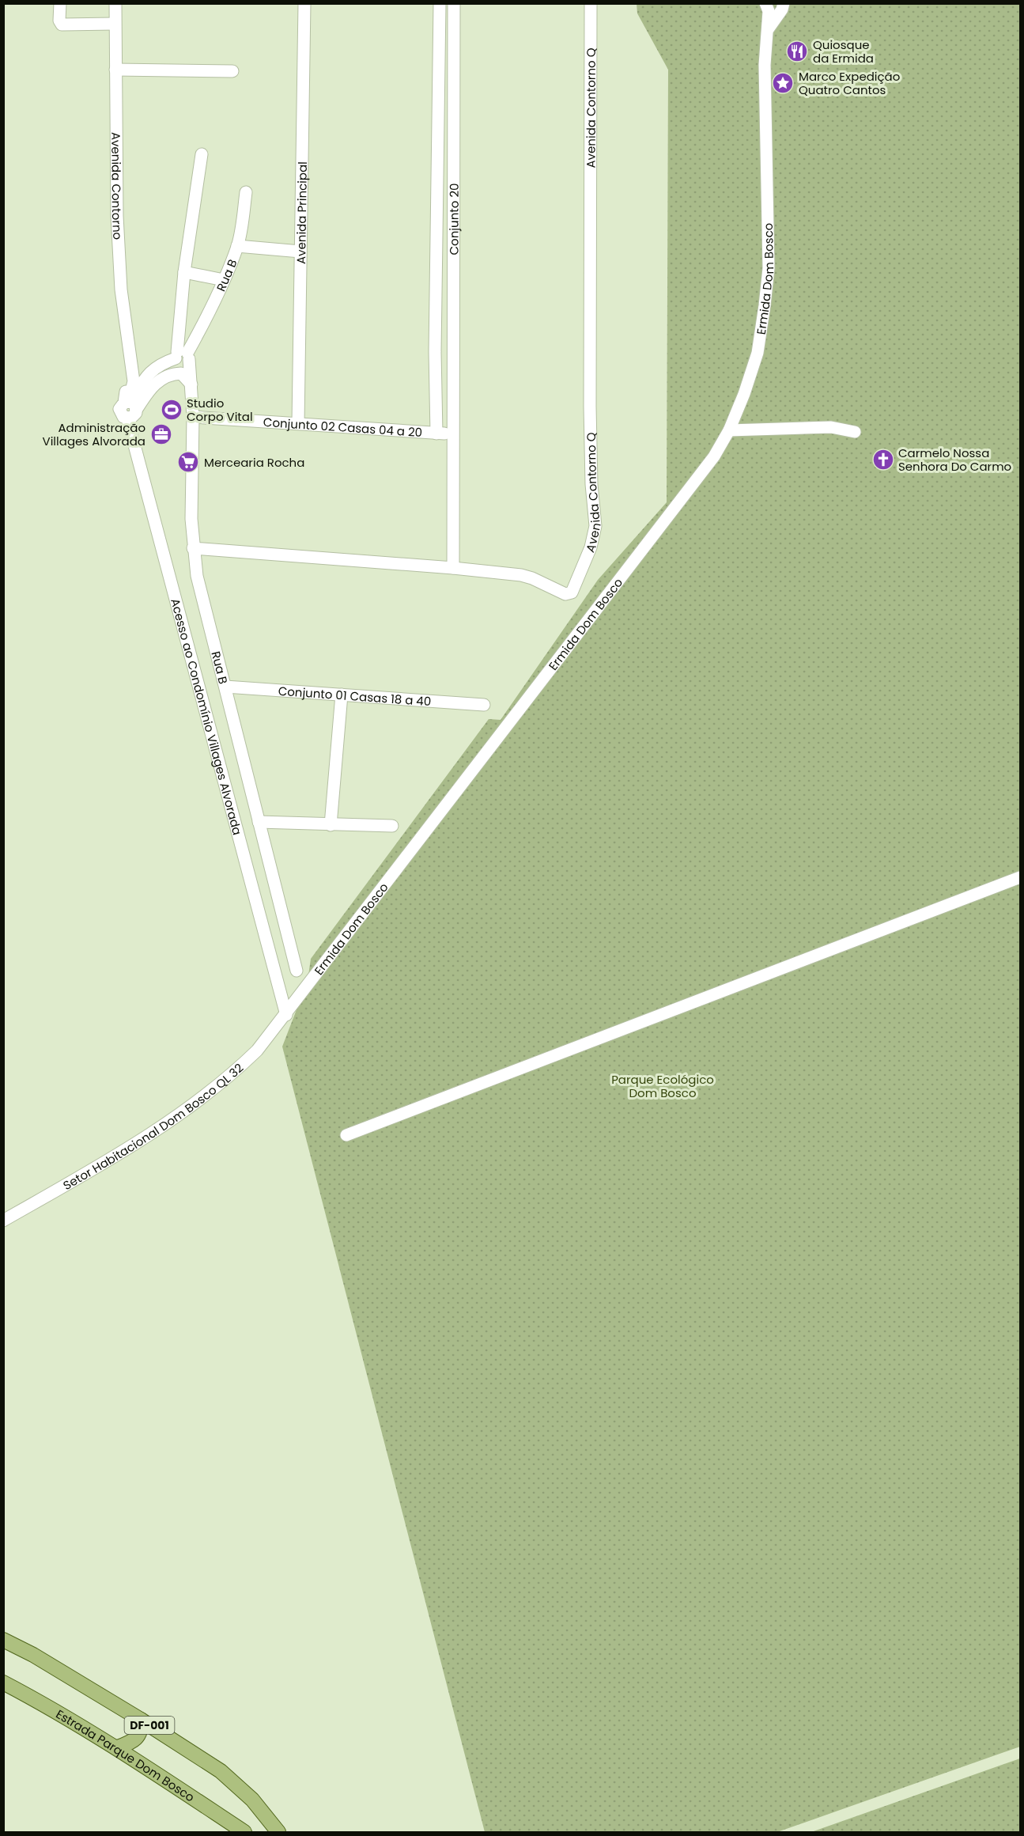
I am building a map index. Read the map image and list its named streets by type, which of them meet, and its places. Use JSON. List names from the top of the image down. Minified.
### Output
{"streets":{"main road":["DF-001","Estrada Parque Dom Bosco"],"street":["Avenida Contorno Q","Avenida Contorno","Avenida Principal","Conjunto 20","Rua B","Ermida Dom Bosco","Conjunto 02 Casas 04 a 20","Conjunto 01 Casas 18 a 40","Acesso ao Condomínio Villages Alvorada","Setor Habitacional Dom Bosco QL 32"]},"crossings":[["Avenida Contorno Q","Conjunto 20"],["Avenida Contorno Q","Rua B"],["Avenida Contorno","Acesso ao Condomínio Villages Alvorada"],["Avenida Principal","Conjunto 02 Casas 04 a 20"],["Conjunto 20","Conjunto 02 Casas 04 a 20"],["Rua B","Conjunto 02 Casas 04 a 20"],["Rua B","Conjunto 01 Casas 18 a 40"],["Ermida Dom Bosco","Acesso ao Condomínio Villages Alvorada"],["Ermida Dom Bosco","Setor Habitacional Dom Bosco QL 32"],["Acesso ao Condomínio Villages Alvorada","Setor Habitacional Dom Bosco QL 32"]],"parks":["Parque Ecológico Dom Bosco"],"places":{"restaurant":["Quiosque da Ermida"],"place":["Marco Expedição Quatro Cantos"],"sports":["Studio Corpo Vital"],"office":["Administração Villages Alvorada"],"church":["Carmelo Nossa Senhora Do Carmo"],"supermarket":["Mercearia Rocha"]}}
